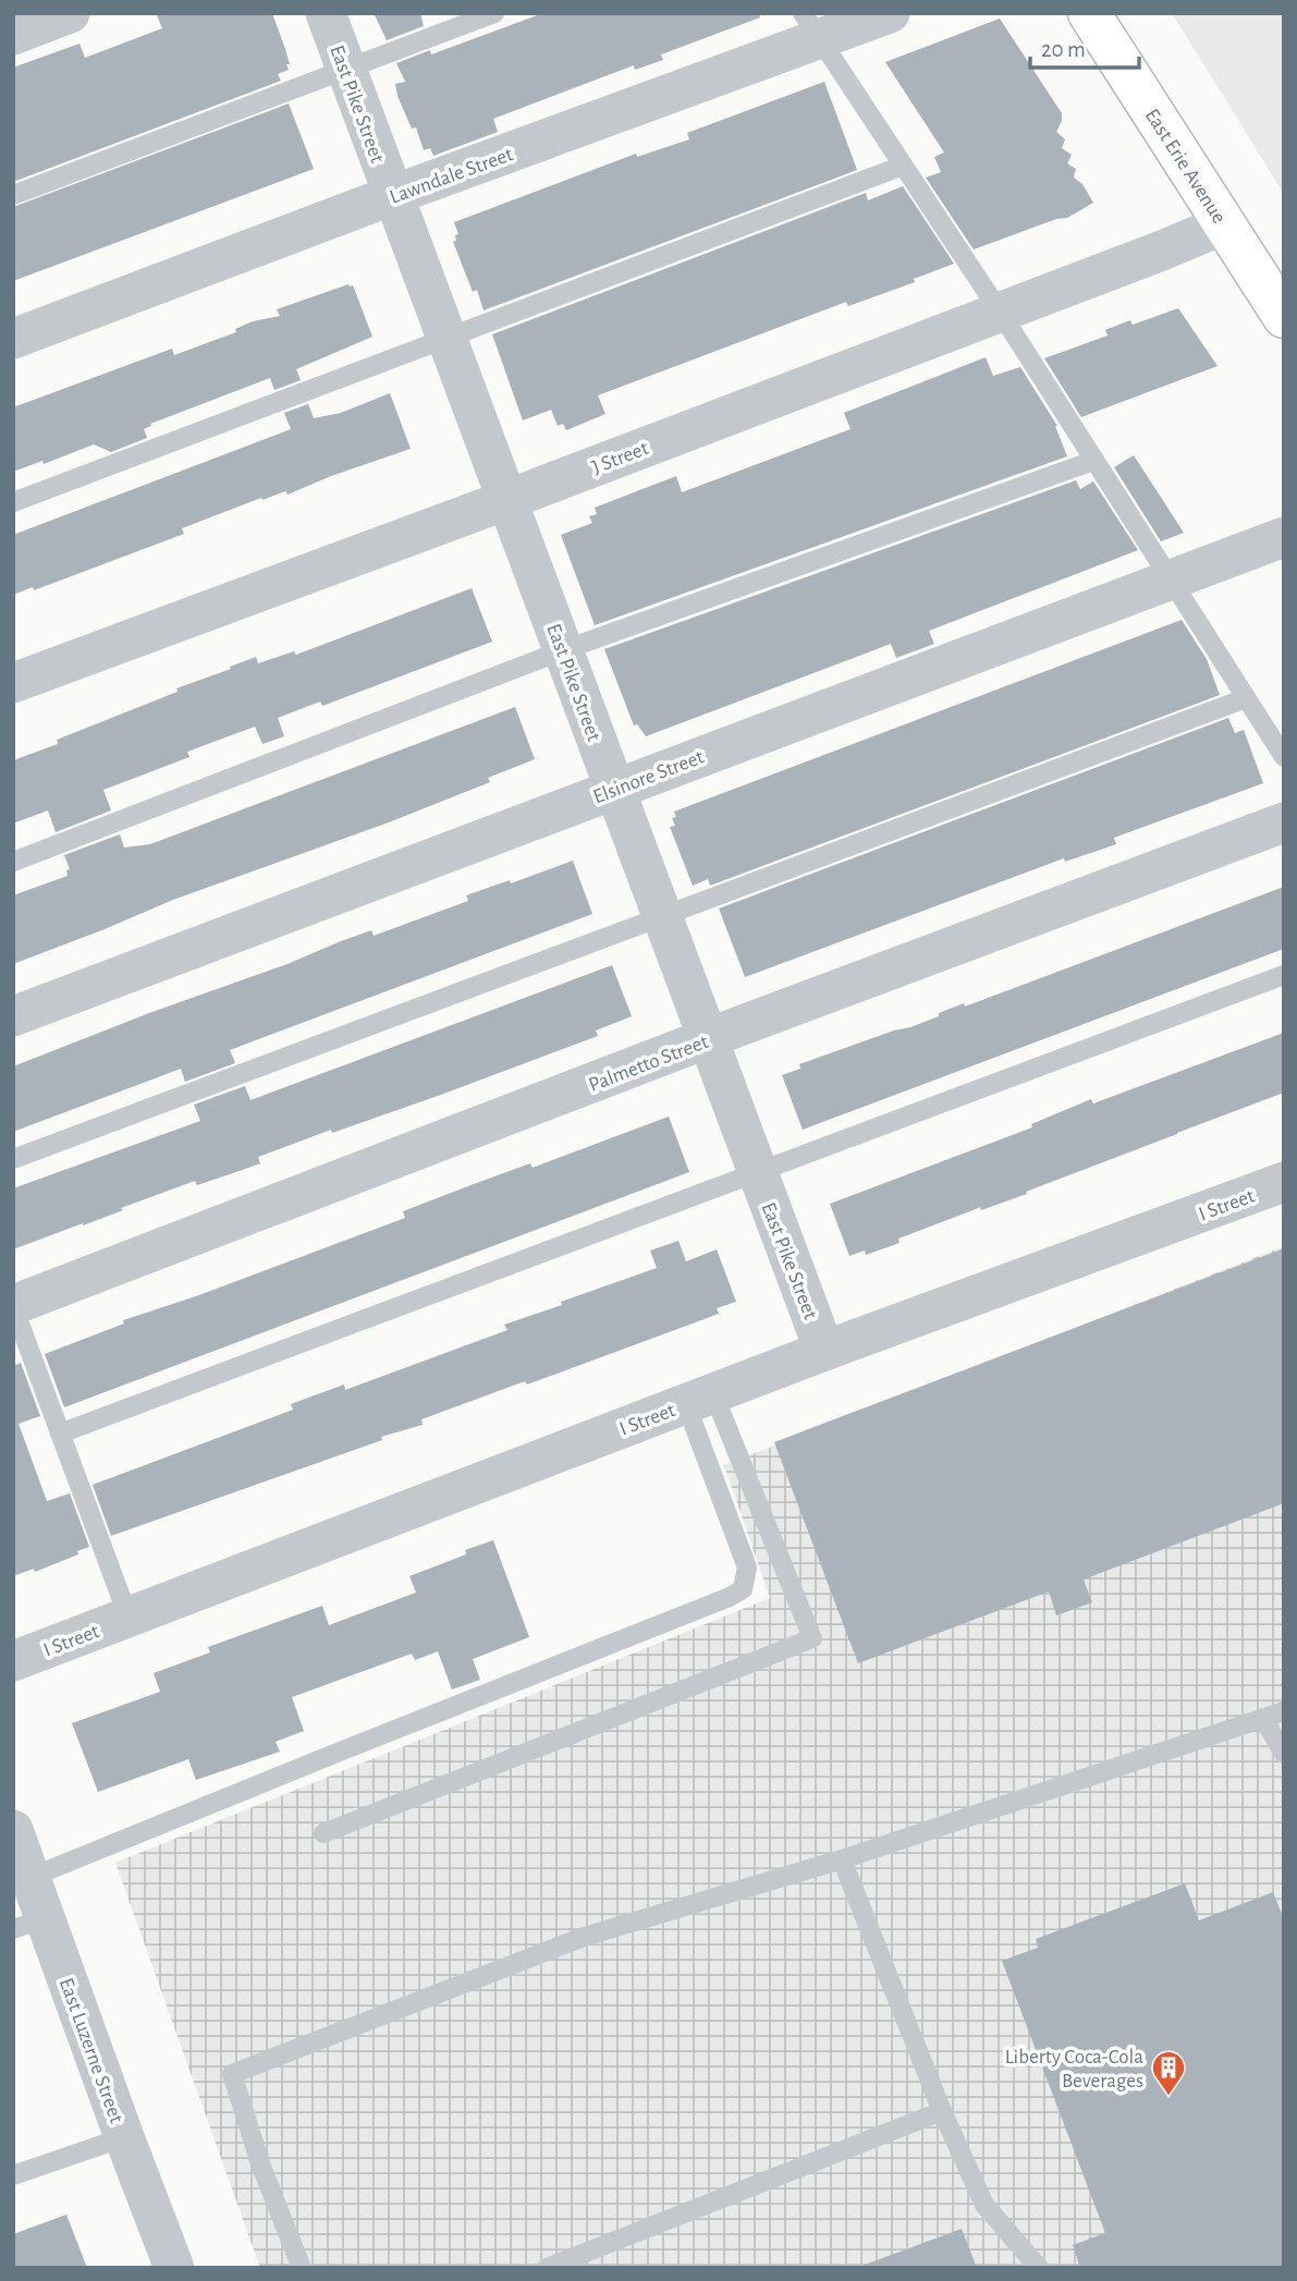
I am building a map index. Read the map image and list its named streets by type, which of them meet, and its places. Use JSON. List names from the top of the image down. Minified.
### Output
{"streets":{"main road":["East Erie Avenue"],"street":["East Pike Street","Lawndale Street","J Street","Elsinore Street","Palmetto Street","I Street","East Luzerne Street"]},"crossings":[["East Pike Street","Lawndale Street"],["East Pike Street","J Street"],["East Pike Street","Elsinore Street"],["East Pike Street","Palmetto Street"],["East Pike Street","I Street"],["East Erie Avenue","J Street"]],"places":{"building":["Liberty Coca-Cola Beverages"]},"scale_bar":"20 m"}
